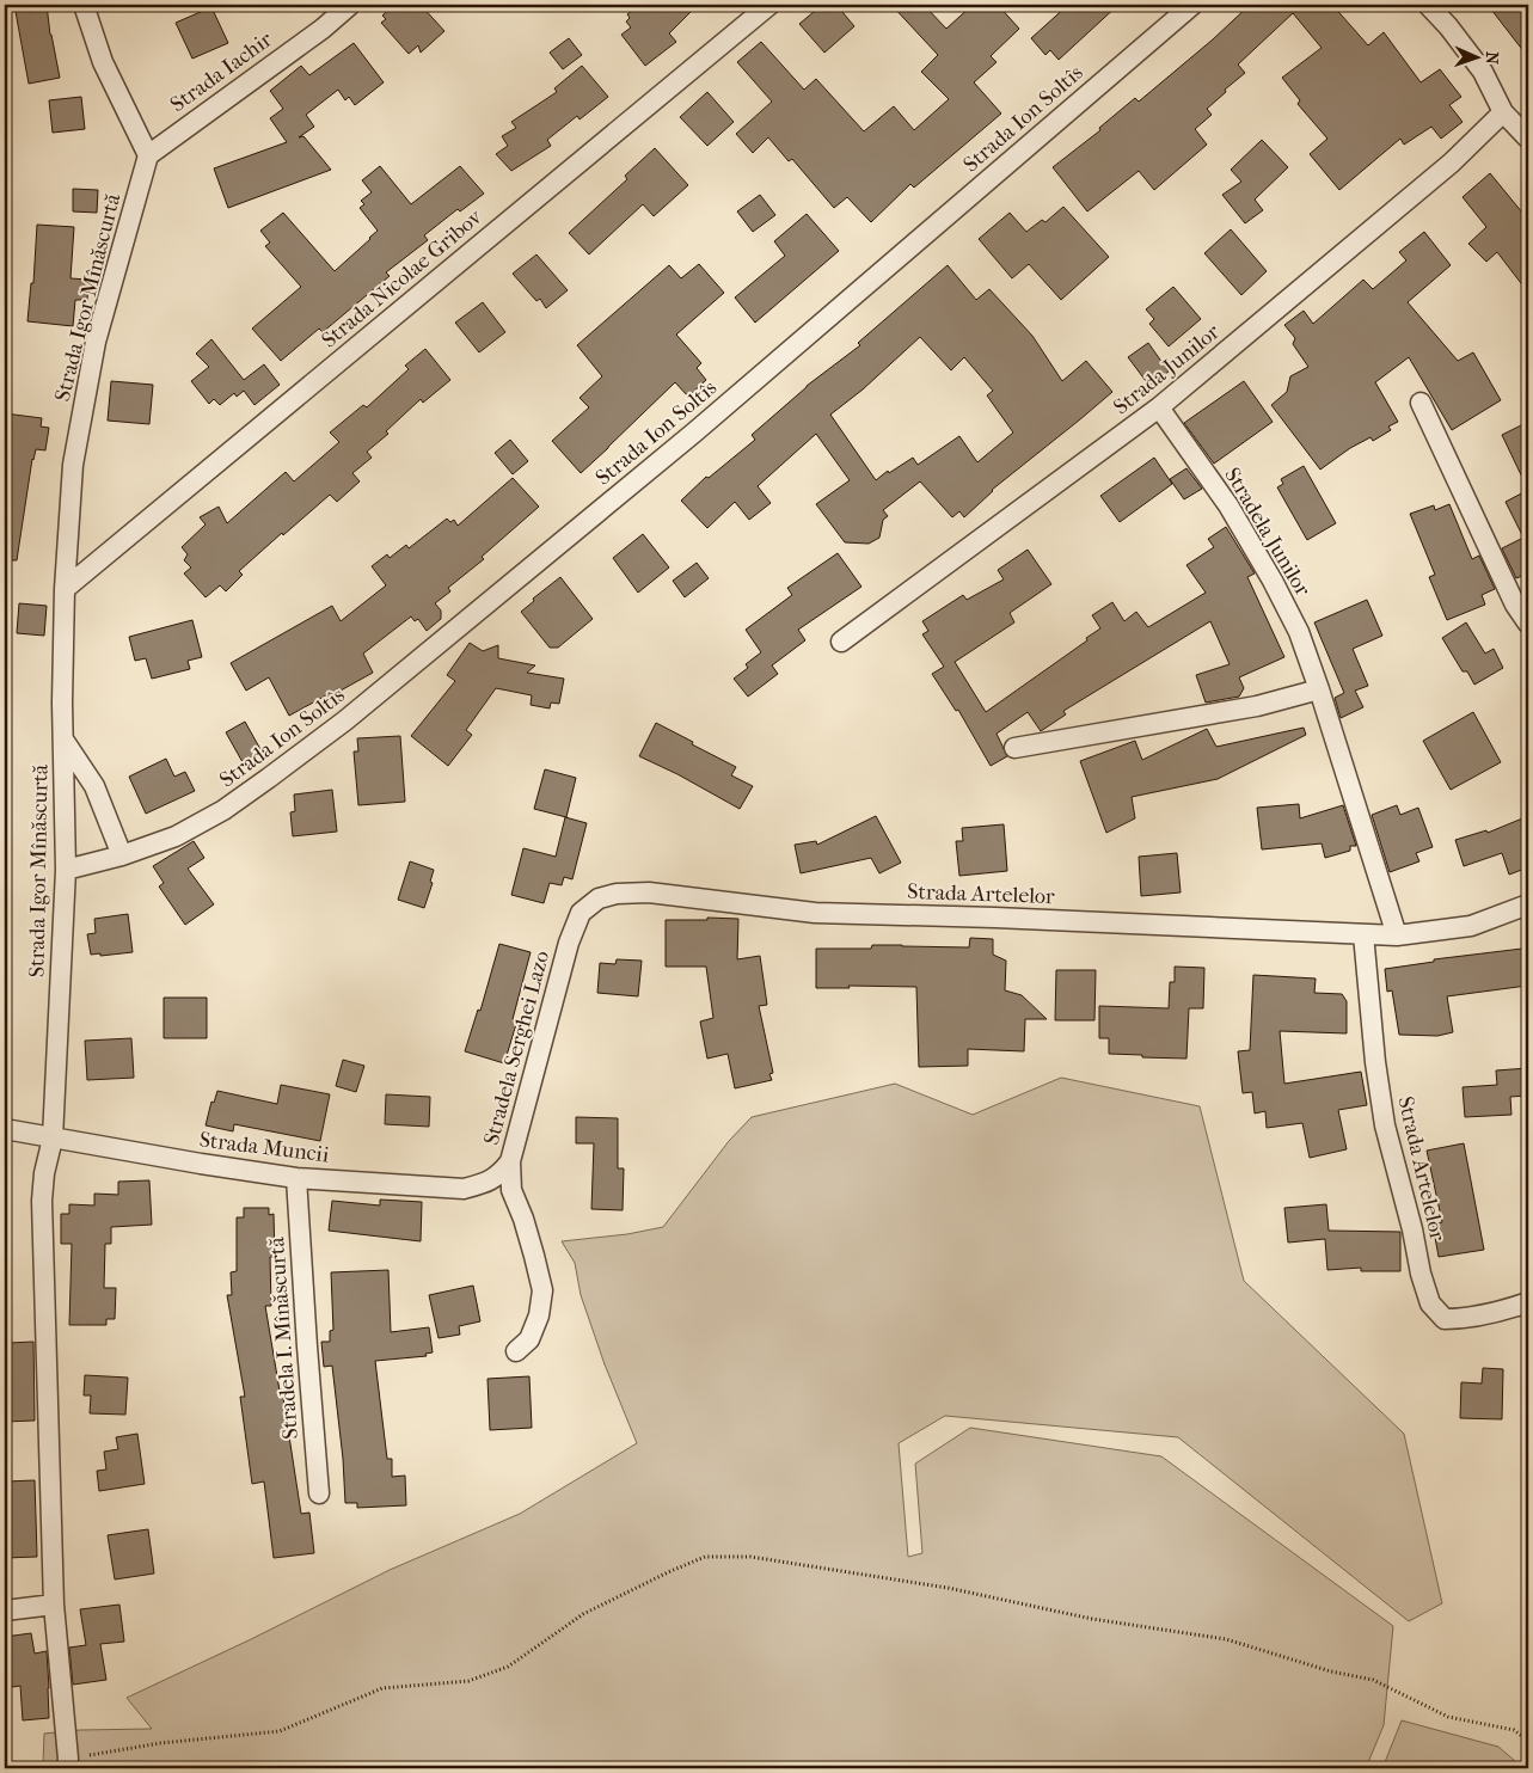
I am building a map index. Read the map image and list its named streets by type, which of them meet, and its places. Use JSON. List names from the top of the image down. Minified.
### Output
{"streets":{"street":["Strada Iachir","Strada Ion Soltîs","Strada Nicolae Gribov","Strada Igor Mînăscurtă","Strada Junilor","Stradela Junilor","Strada Artelelor","Stradela Serghei Lazo","Strada Muncii","Stradela I. Mînăscurtă"]},"crossings":[["Strada Iachir","Strada Igor Mînăscurtă"],["Strada Ion Soltîs","Strada Igor Mînăscurtă"],["Strada Nicolae Gribov","Strada Igor Mînăscurtă"],["Strada Igor Mînăscurtă","Strada Muncii"],["Strada Junilor","Stradela Junilor"],["Stradela Junilor","Strada Artelelor"],["Strada Artelelor","Stradela Serghei Lazo"],["Stradela Serghei Lazo","Strada Muncii"],["Strada Muncii","Stradela I. Mînăscurtă"]],"north":"right"}
